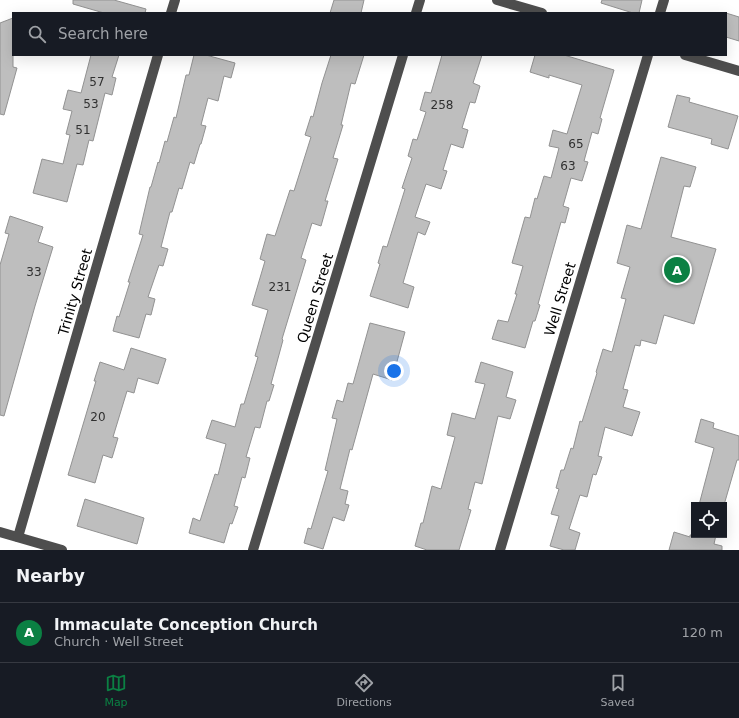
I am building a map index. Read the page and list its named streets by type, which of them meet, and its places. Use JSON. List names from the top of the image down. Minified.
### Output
{"streets":{"street":["Trinity Street","Queen Street","Well Street"]},"house_numbers":["57","53","258","51","65","63","33","231","20"],"page":{"search":"Search here","pins":"A","heading":"Nearby","list":[{"mark":"A","name":"Immaculate Conception Church","note":"Church · Well Street","value":"120 m"}],"nav":["Map","Directions","Saved"]}}
